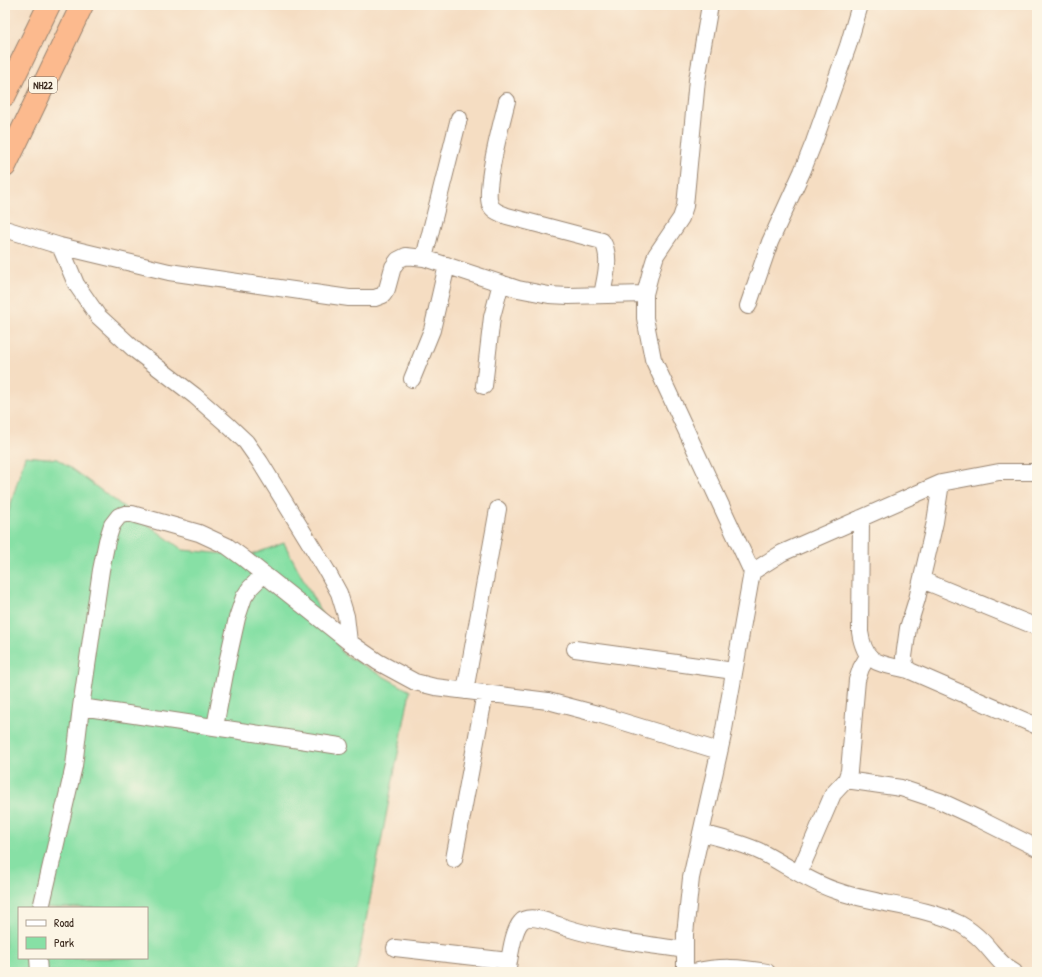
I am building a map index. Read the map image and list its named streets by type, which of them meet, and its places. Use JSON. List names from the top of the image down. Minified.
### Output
{"streets":{"highway":["NH22"]},"legend":["Road","Park"]}
